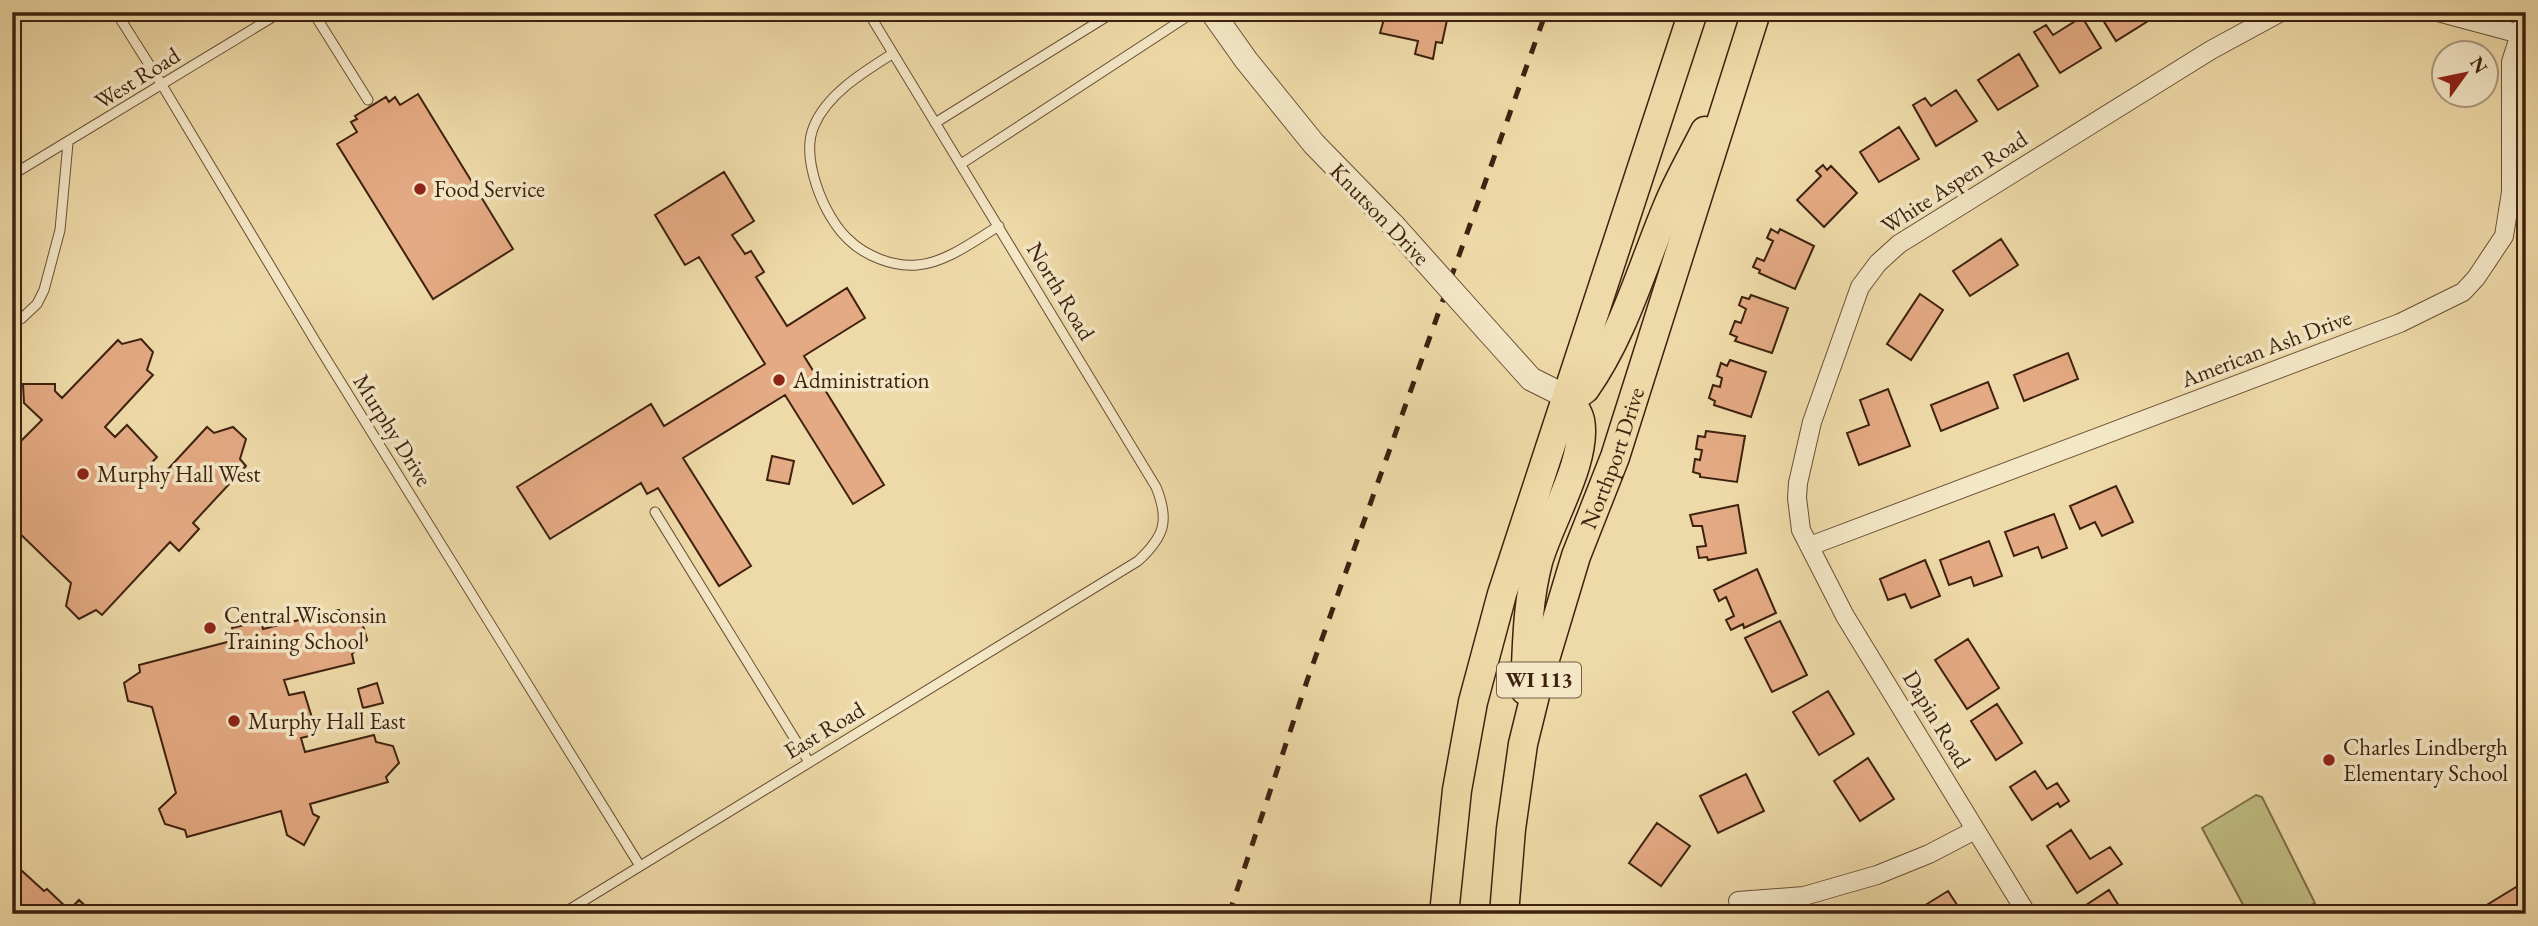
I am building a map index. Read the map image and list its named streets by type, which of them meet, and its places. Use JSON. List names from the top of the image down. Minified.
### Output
{"streets":{"main road":["Northport Drive","WI 113"],"street":["White Aspen Road","Knutson Drive","American Ash Drive","Dapin Road"],"lane":["West Road","North Road","Murphy Drive","East Road"]},"crossings":[["West Road","Murphy Drive"],["White Aspen Road","American Ash Drive"],["White Aspen Road","Dapin Road"],["Knutson Drive","WI 113"],["North Road","East Road"],["American Ash Drive","Dapin Road"],["Murphy Drive","East Road"]],"places":["Food Service","Administration","Murphy Hall West","Central Wisconsin Training School","Murphy Hall East","Charles Lindbergh Elementary School"],"north":"top right"}
